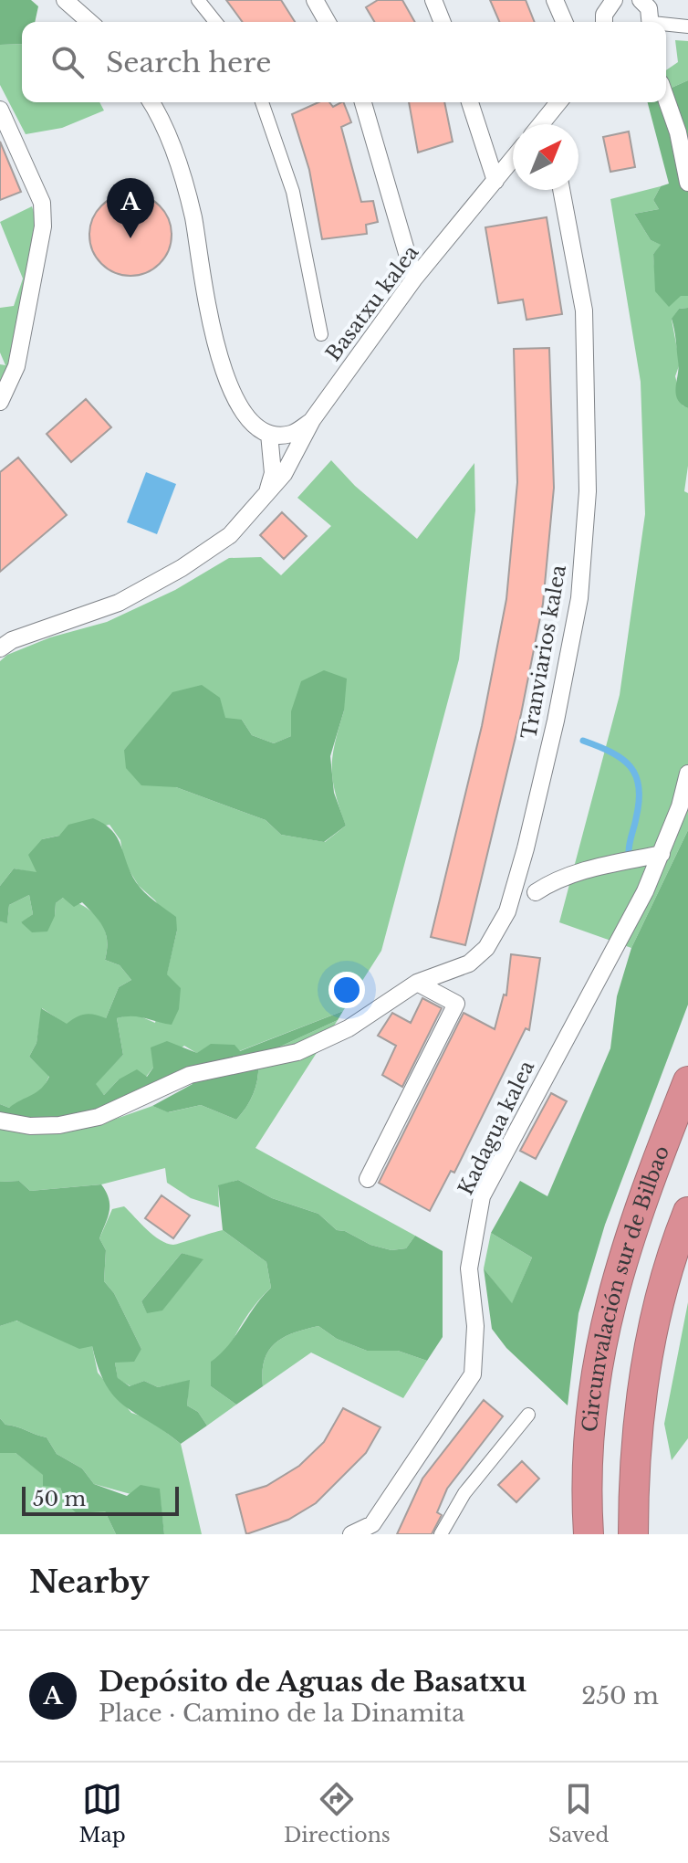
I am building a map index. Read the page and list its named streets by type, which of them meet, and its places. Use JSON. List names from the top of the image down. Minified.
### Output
{"streets":{"highway":["Circunvalación sur de Bilbao"],"street":["Basatxu kalea","Tranviarios kalea","Kadagua kalea"]},"scale_bar":"50 m","north":"top right","page":{"search":"Search here","pins":"A","scale":"50 m","heading":"Nearby","list":[{"mark":"A","name":"Depósito de Aguas de Basatxu","note":"Place · Camino de la Dinamita","value":"250 m"}],"nav":["Map","Directions","Saved"]}}
